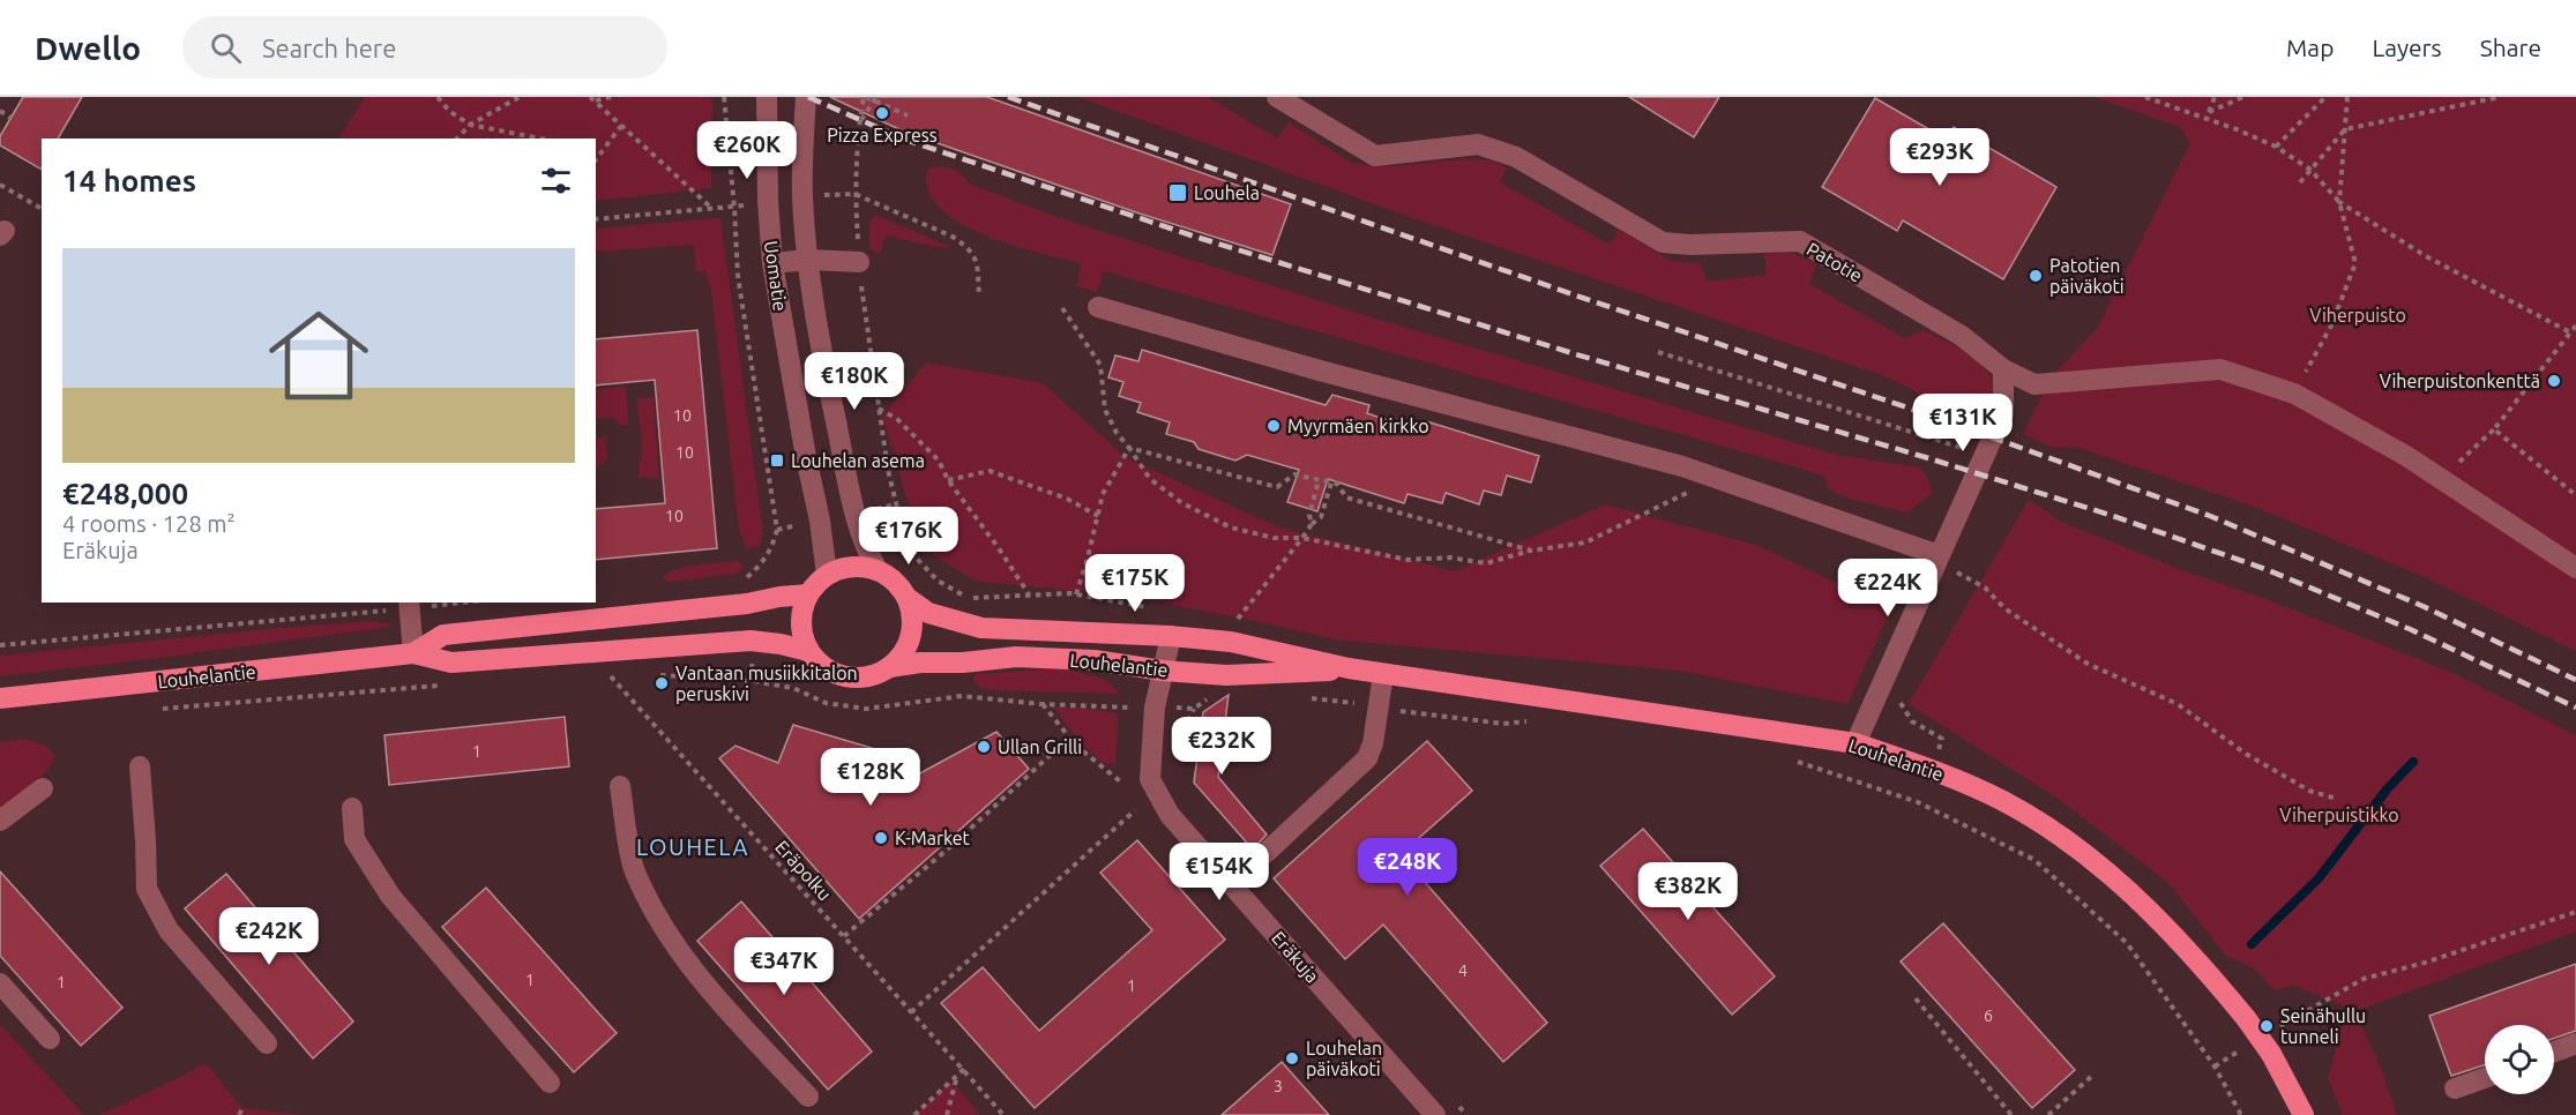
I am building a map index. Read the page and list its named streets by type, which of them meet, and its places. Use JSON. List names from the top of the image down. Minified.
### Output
{"streets":{"main road":["Louhelantie"],"street":["Patotie","Uomatie","Eräkuja"],"path":["Eräpolku"]},"crossings":[["Uomatie","Louhelantie"],["Louhelantie","Eräkuja"]],"districts":["LOUHELA"],"parks":["Viherpuisto","Viherpuistikko"],"places":{"other":["Pizza Express","Patotien päiväkoti","Viherpuistonkenttä","Myyrmäen kirkko","Vantaan musiikkitalon peruskivi","Ullan Grilli","K-Market","Seinähullu tunneli","Louhelan päiväkoti"],"transit":["Louhela","Louhelan asema"]},"house_numbers":["10","10","10","1","4","1","1","1","6","3"],"page":{"header":"Dwello","search":"Search here","nav":["Map","Layers","Share"],"price":["€260K","€293K","€180K","€131K","€176K","€175K","€224K","€232K","€128K","€248K","€154K","€382K","€242K","€347K"],"heading":"14 homes","list":[{"name":"€248,000","note":"4 rooms · 128 m² · Eräkuja"}]}}
